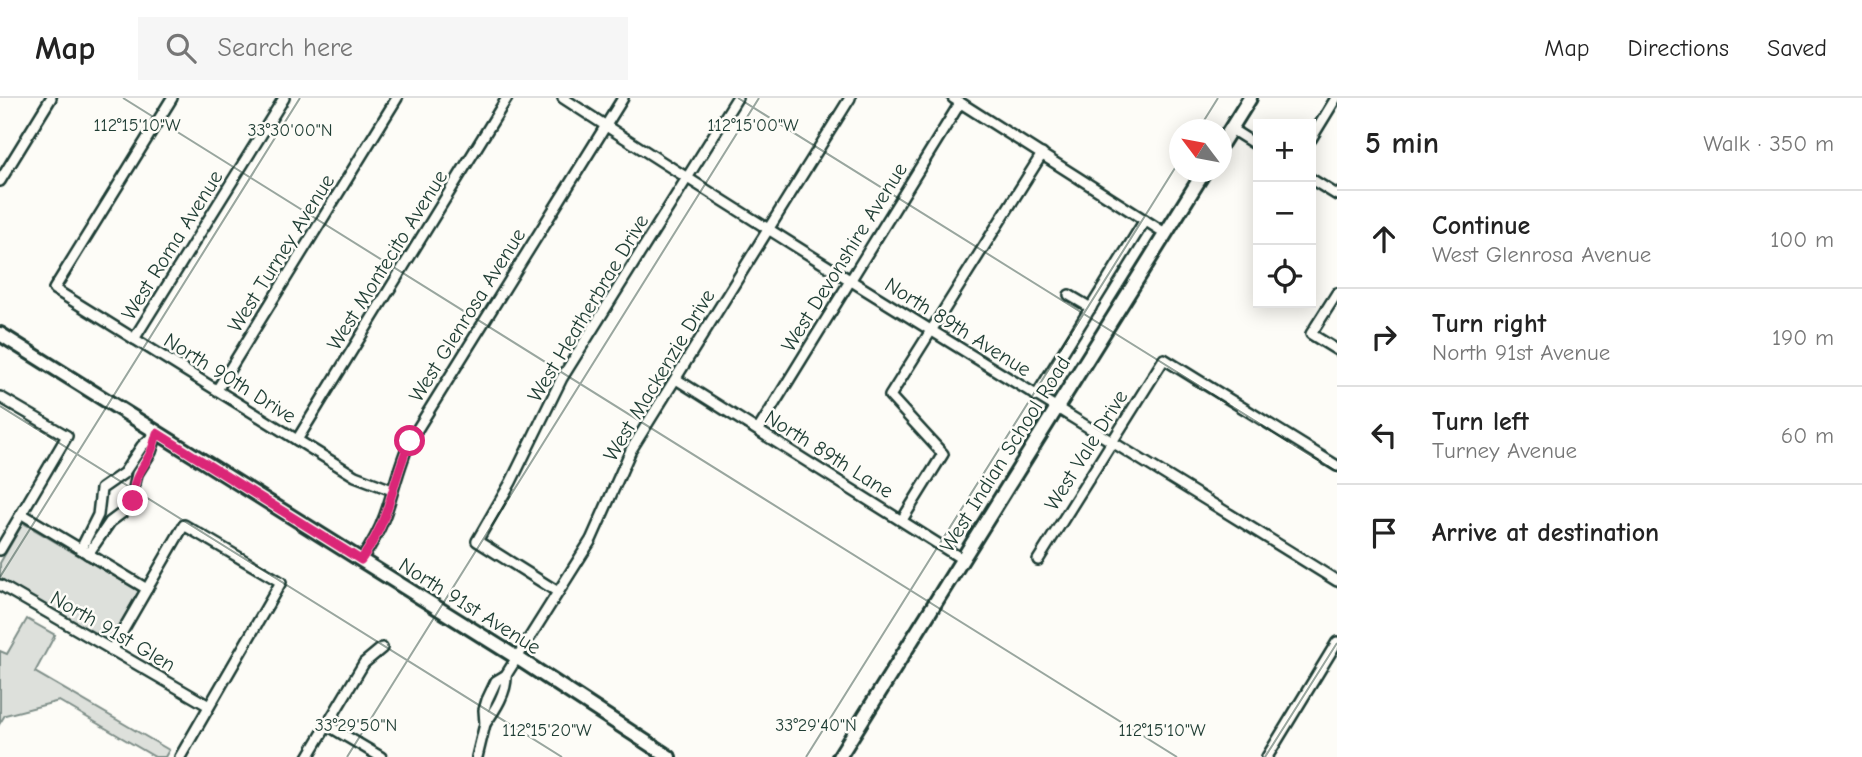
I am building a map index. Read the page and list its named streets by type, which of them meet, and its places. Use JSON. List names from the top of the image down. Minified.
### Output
{"streets":{"main road":["West Indian School Road","North 91st Avenue"],"street":["West Roma Avenue","West Turney Avenue","West Devonshire Avenue","West Montecito Avenue","West Heatherbrae Drive","West Glenrosa Avenue","North 89th Avenue","West Mackenzie Drive","North 90th Drive","West Vale Drive","North 89th Lane","North 91st Glen"]},"crossings":[["West Roma Avenue","North 90th Drive"],["West Turney Avenue","North 90th Drive"],["West Devonshire Avenue","North 89th Avenue"],["West Devonshire Avenue","North 89th Lane"],["West Montecito Avenue","North 90th Drive"],["West Heatherbrae Drive","North 89th Avenue"],["West Heatherbrae Drive","West Mackenzie Drive"],["West Glenrosa Avenue","North 89th Avenue"],["West Glenrosa Avenue","North 90th Drive"],["West Glenrosa Avenue","North 91st Avenue"],["North 89th Avenue","West Mackenzie Drive"],["North 89th Avenue","West Vale Drive"],["North 89th Avenue","West Indian School Road"],["West Mackenzie Drive","North 89th Lane"],["West Mackenzie Drive","North 91st Avenue"],["North 89th Lane","West Indian School Road"]],"north":"top left","page":{"header":"Map","search":"Search here","nav":["Map","Directions","Saved"],"heading":["5 min","Walk · 350 m"],"map_buttons":["+","−"],"list":[["Continue","West Glenrosa Avenue","100 m"],["Turn right","North 91st Avenue","190 m"],["Turn left","Turney Avenue","60 m"],"Arrive at destination"]},"coordinates":["112°15'10\"W","112°15'00\"W","33°30'00\"N","33°29'50\"N","33°29'40\"N","112°15'20\"W"]}
